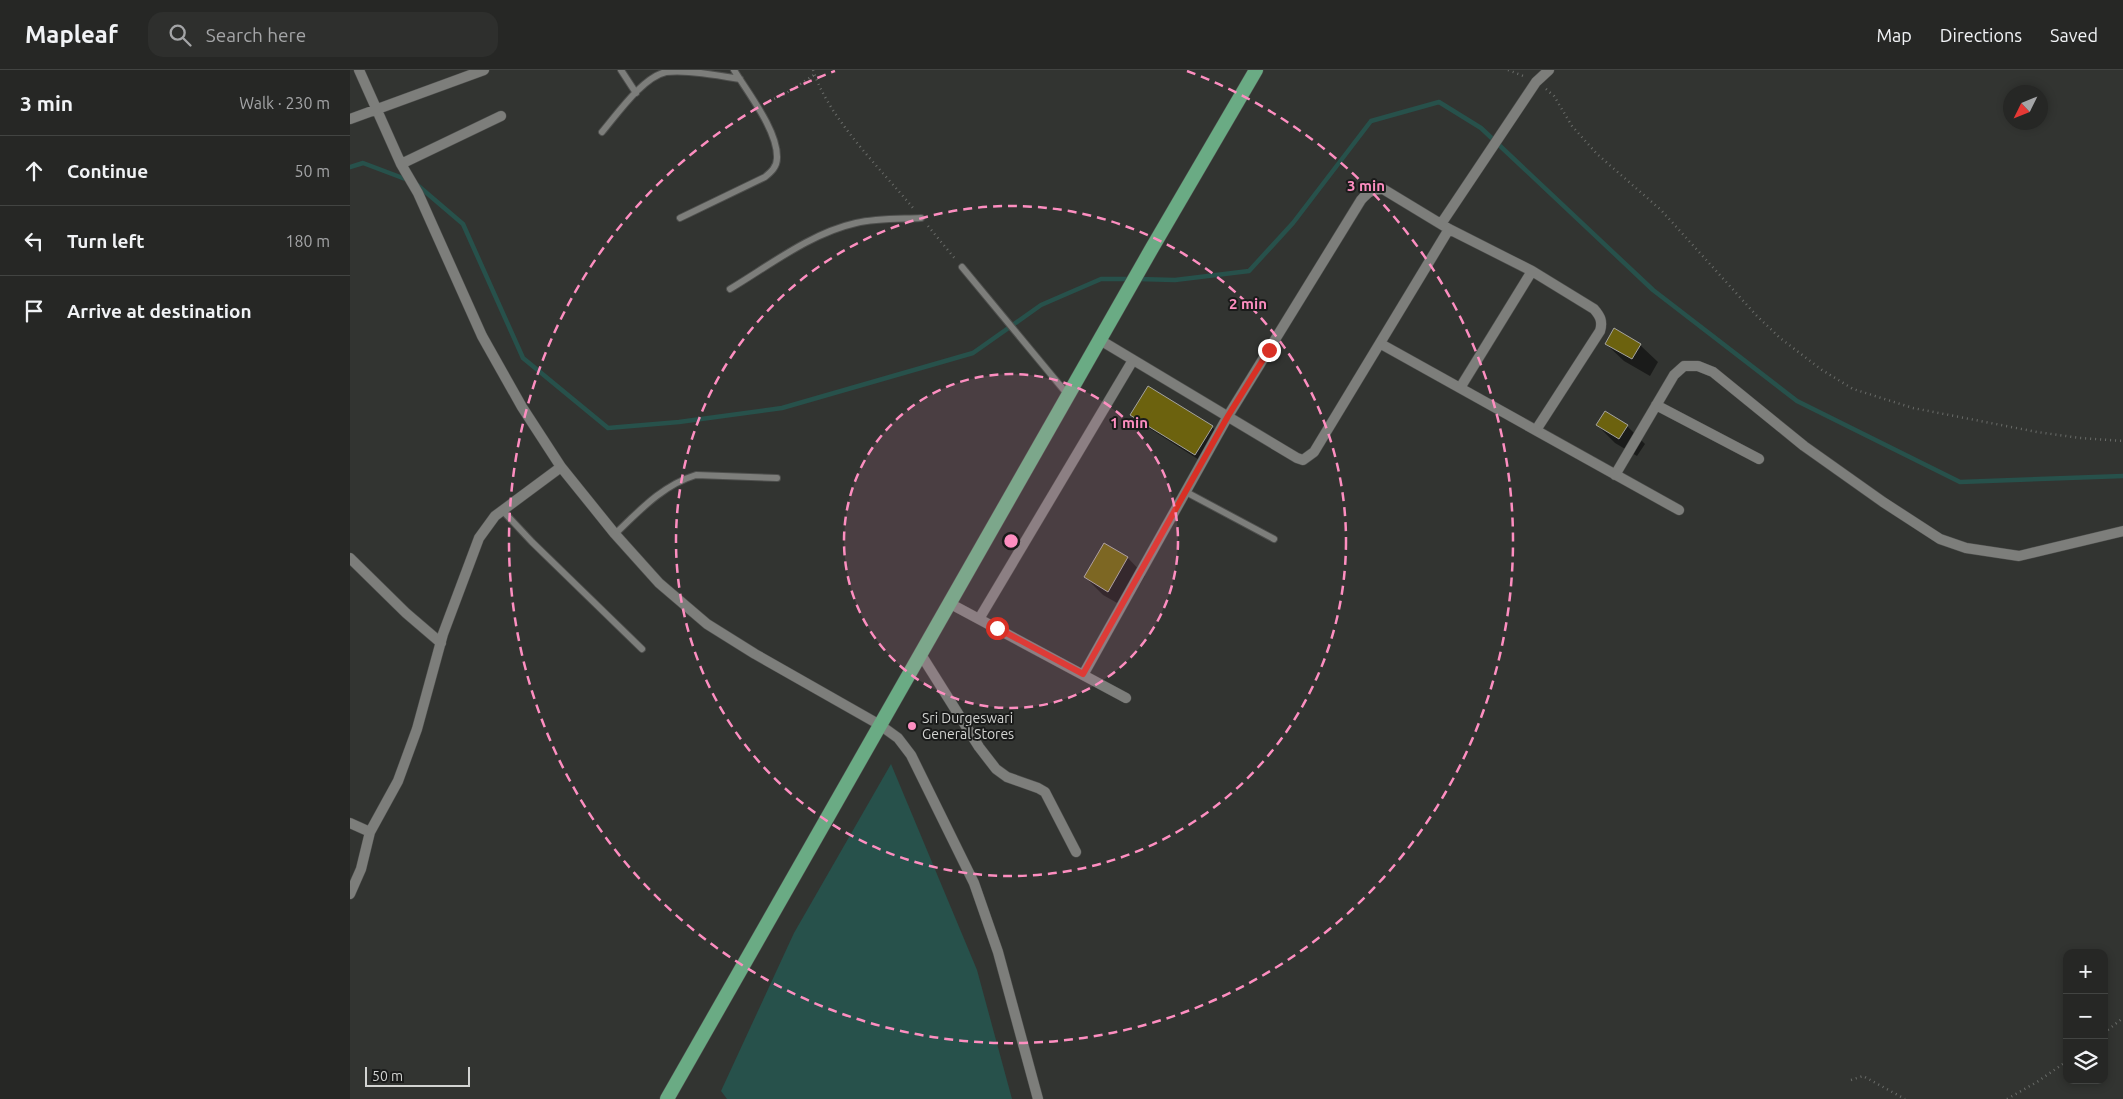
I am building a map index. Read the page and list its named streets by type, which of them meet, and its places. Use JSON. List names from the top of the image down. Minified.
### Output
{"places":["Sri Durgeswari General Stores"],"scale_bar":"50 m","north":"bottom left","page":{"header":"Mapleaf","search":"Search here","nav":["Map","Directions","Saved"],"heading":["3 min","Walk · 230 m"],"list":[["Continue","50 m"],["Turn left","180 m"],"Arrive at destination"],"map_buttons":["+","−"],"scale":"50 m"},"rings":["3 min","2 min","1 min"]}
